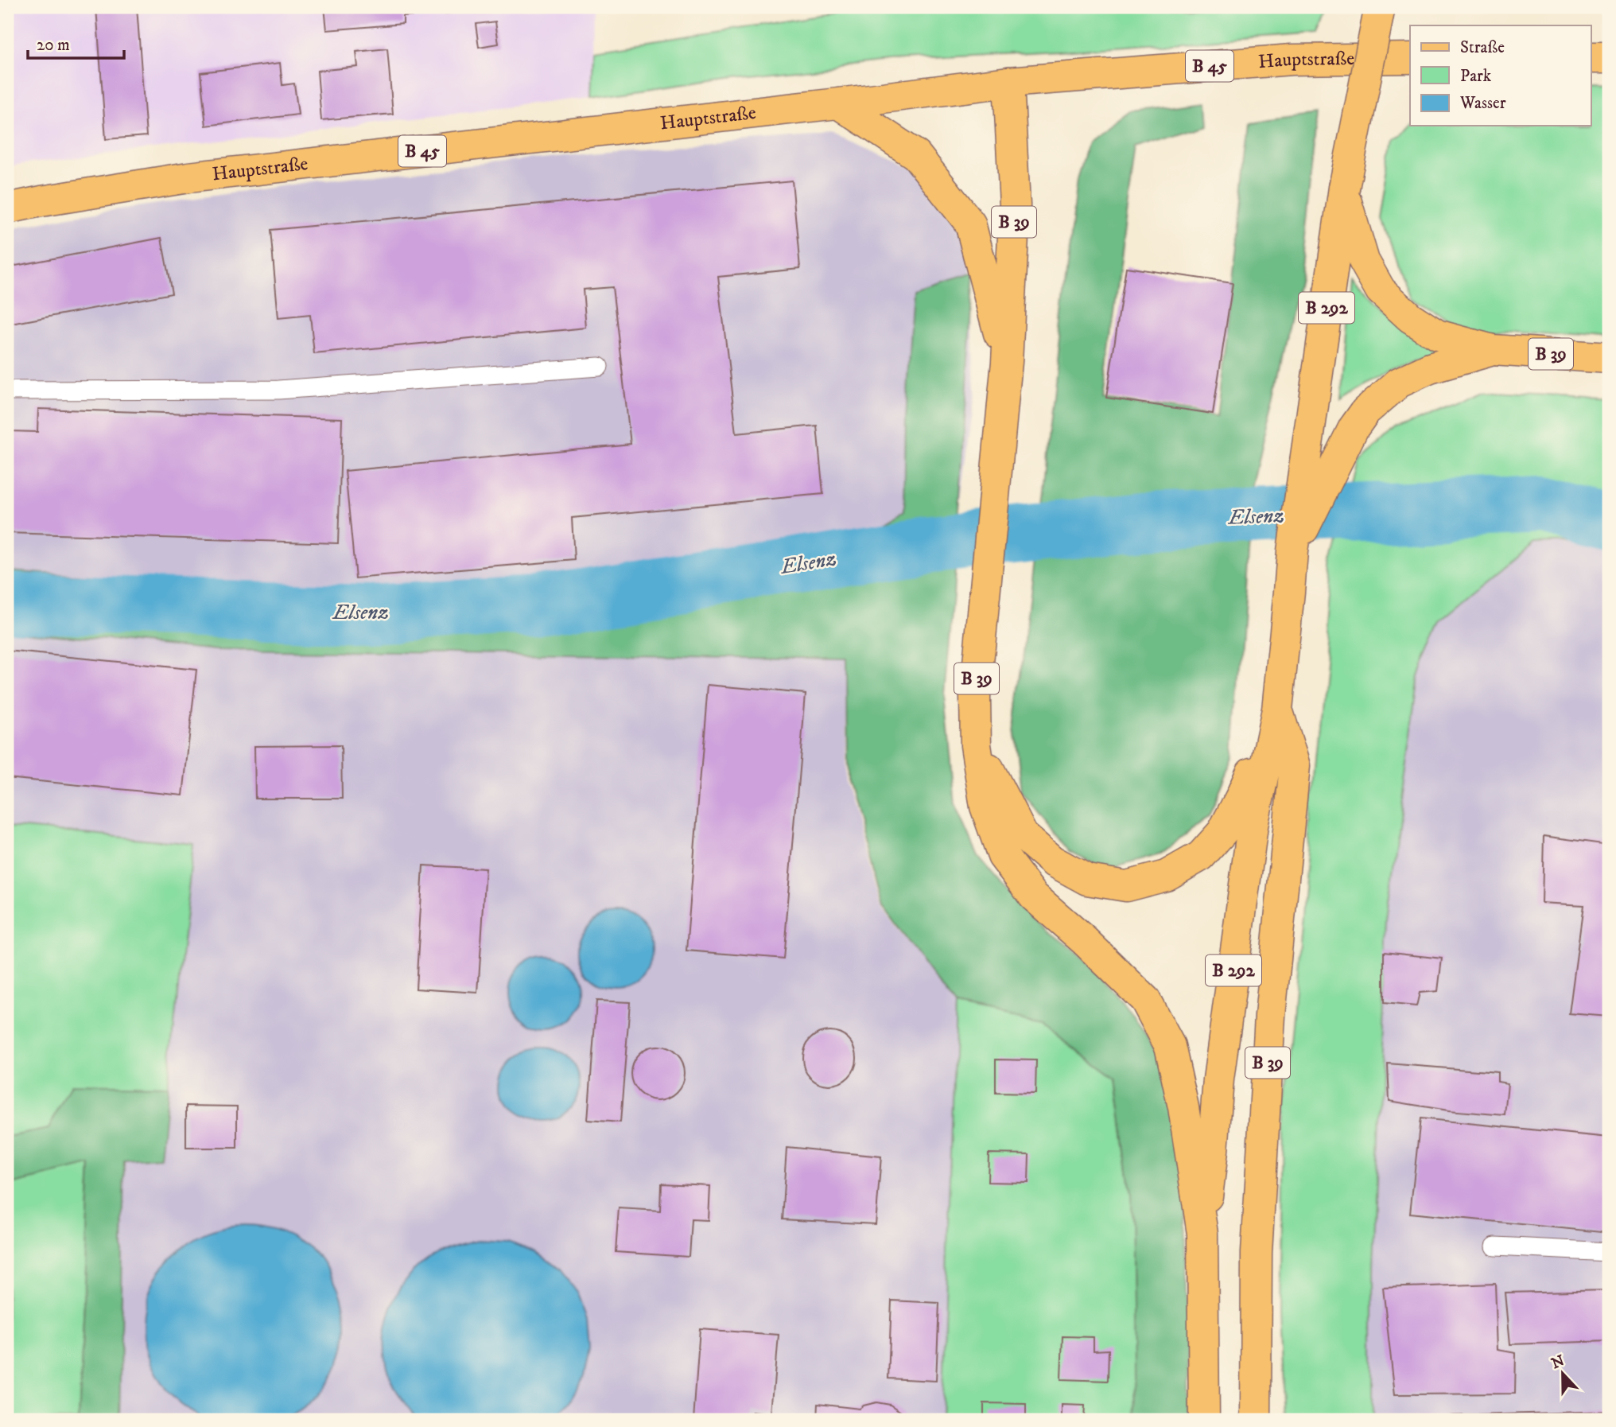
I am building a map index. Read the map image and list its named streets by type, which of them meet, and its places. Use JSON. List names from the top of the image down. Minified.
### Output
{"streets":{"main road":["Hauptstraße","B 45","B 39","B 292"]},"crossings":[["Hauptstraße","B 39"],["B 39","B 292"]],"water":["Elsenz"],"legend":["Straße","Park","Wasser"],"scale_bar":"20 m","north":"top"}
